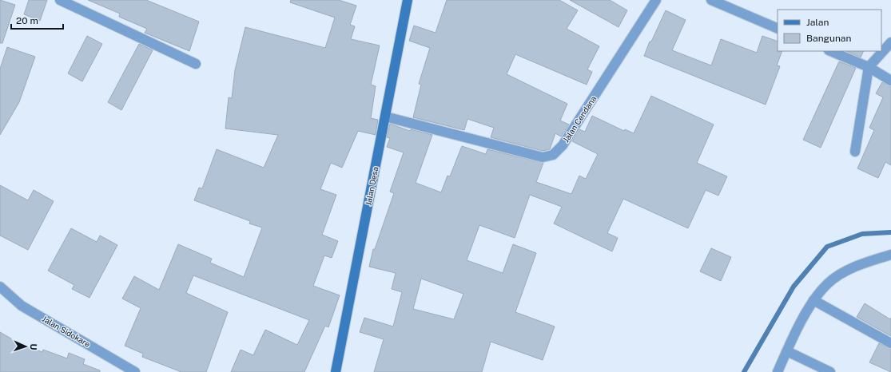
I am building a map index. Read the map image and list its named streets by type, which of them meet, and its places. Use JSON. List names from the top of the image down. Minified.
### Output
{"streets":{"street":["Jalan Cendana","Jalan Desa","Jalan Sidokare"]},"crossings":[["Jalan Cendana","Jalan Desa"]],"legend":["Jalan","Bangunan"],"scale_bar":"20 m","north":"right"}
